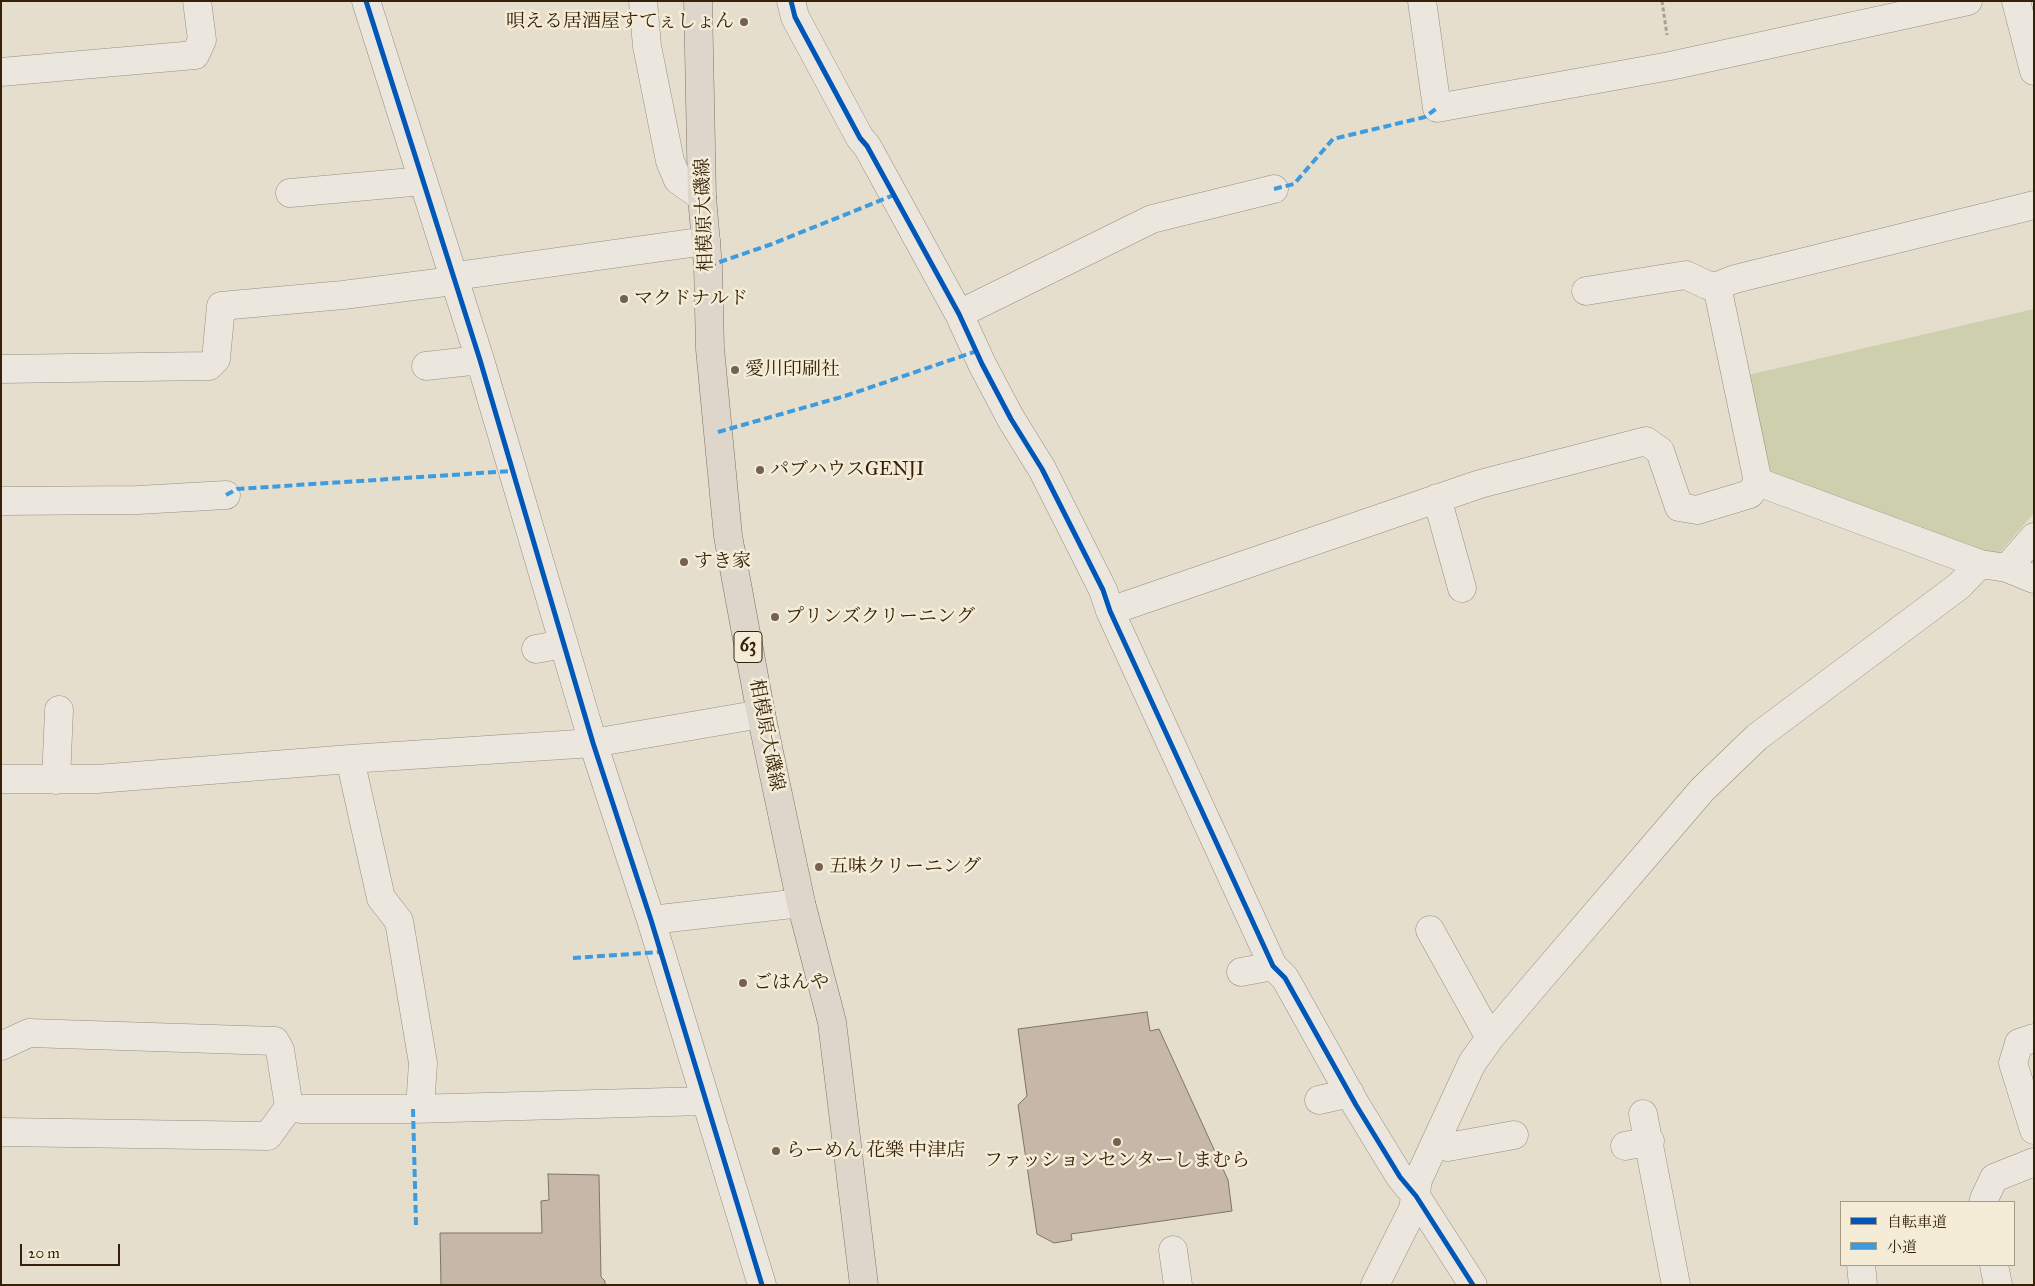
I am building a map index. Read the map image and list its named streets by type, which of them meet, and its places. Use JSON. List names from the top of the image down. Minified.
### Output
{"streets":{"main road":["相模原大磯線","63"]},"places":["唄える居酒屋すてぇしょん","マクドナルド","愛川印刷社","パブハウスGENJI","すき家","プリンズクリーニング","五味クリーニング","ごはんや","ファッションセンターしまむら","らーめん 花樂 中津店"],"legend":["自転車道","小道"],"scale_bar":"20 m"}
